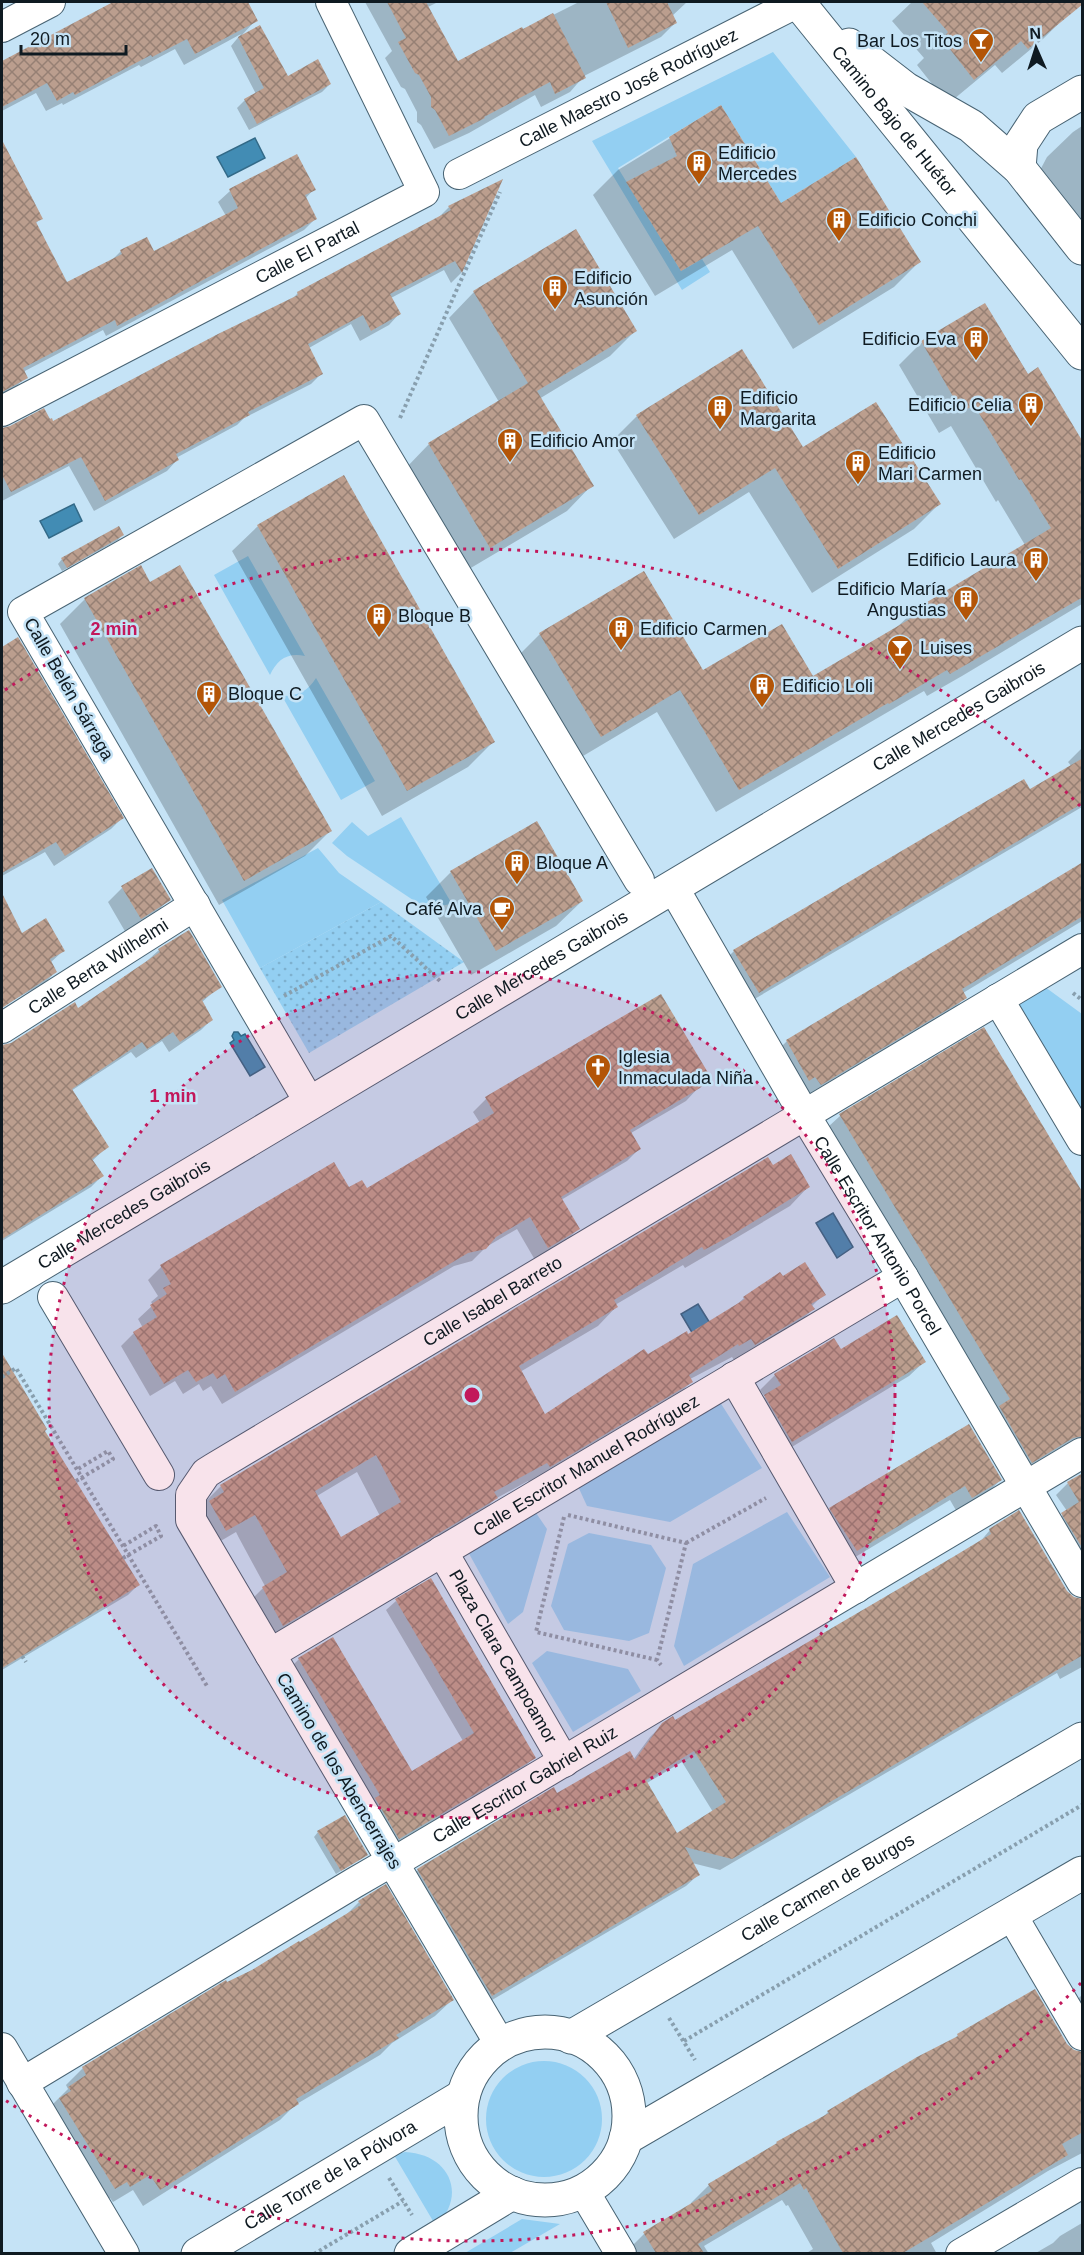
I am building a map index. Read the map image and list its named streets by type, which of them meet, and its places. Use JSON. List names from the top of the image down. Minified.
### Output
{"streets":{"main road":["Camino Bajo de Huétor","Calle Mercedes Gaibrois","Calle Carmen de Burgos","Calle Torre de la Pólvora"],"street":["Calle Maestro José Rodríguez","Calle El Partal","Calle Belén Sárraga","Calle Berta Wilhelmi","Calle Escritor Antonio Porcel","Calle Isabel Barreto","Calle Escritor Manuel Rodríguez","Plaza Clara Campoamor","Camino de los Abencerrajes","Calle Escritor Gabriel Ruiz"]},"crossings":[["Calle Maestro José Rodríguez","Camino Bajo de Huétor"],["Calle Belén Sárraga","Calle Mercedes Gaibrois"],["Calle Belén Sárraga","Calle Berta Wilhelmi"],["Calle Mercedes Gaibrois","Calle Escritor Antonio Porcel"],["Calle Escritor Antonio Porcel","Calle Isabel Barreto"],["Calle Escritor Antonio Porcel","Calle Escritor Manuel Rodríguez"],["Calle Escritor Antonio Porcel","Calle Escritor Gabriel Ruiz"],["Calle Isabel Barreto","Camino de los Abencerrajes"],["Calle Escritor Manuel Rodríguez","Plaza Clara Campoamor"],["Calle Escritor Manuel Rodríguez","Camino de los Abencerrajes"],["Plaza Clara Campoamor","Calle Escritor Gabriel Ruiz"],["Camino de los Abencerrajes","Calle Escritor Gabriel Ruiz"],["Camino de los Abencerrajes","Calle Carmen de Burgos"],["Camino de los Abencerrajes","Calle Torre de la Pólvora"],["Calle Carmen de Burgos","Calle Torre de la Pólvora"]],"places":{"bar":["Bar Los Titos","Luises"],"building":["Edificio Mercedes","Edificio Conchi","Edificio Asunción","Edificio Eva","Edificio Celia","Edificio Margarita","Edificio Amor","Edificio Mari Carmen","Edificio Laura","Edificio María Angustias","Bloque B","Edificio Carmen","Edificio Loli","Bloque C","Bloque A"],"cafe":["Café Alva"],"church":["Iglesia Inmaculada Niña"]},"scale_bar":"20 m","north":"top","rings":["2 min","1 min"]}
